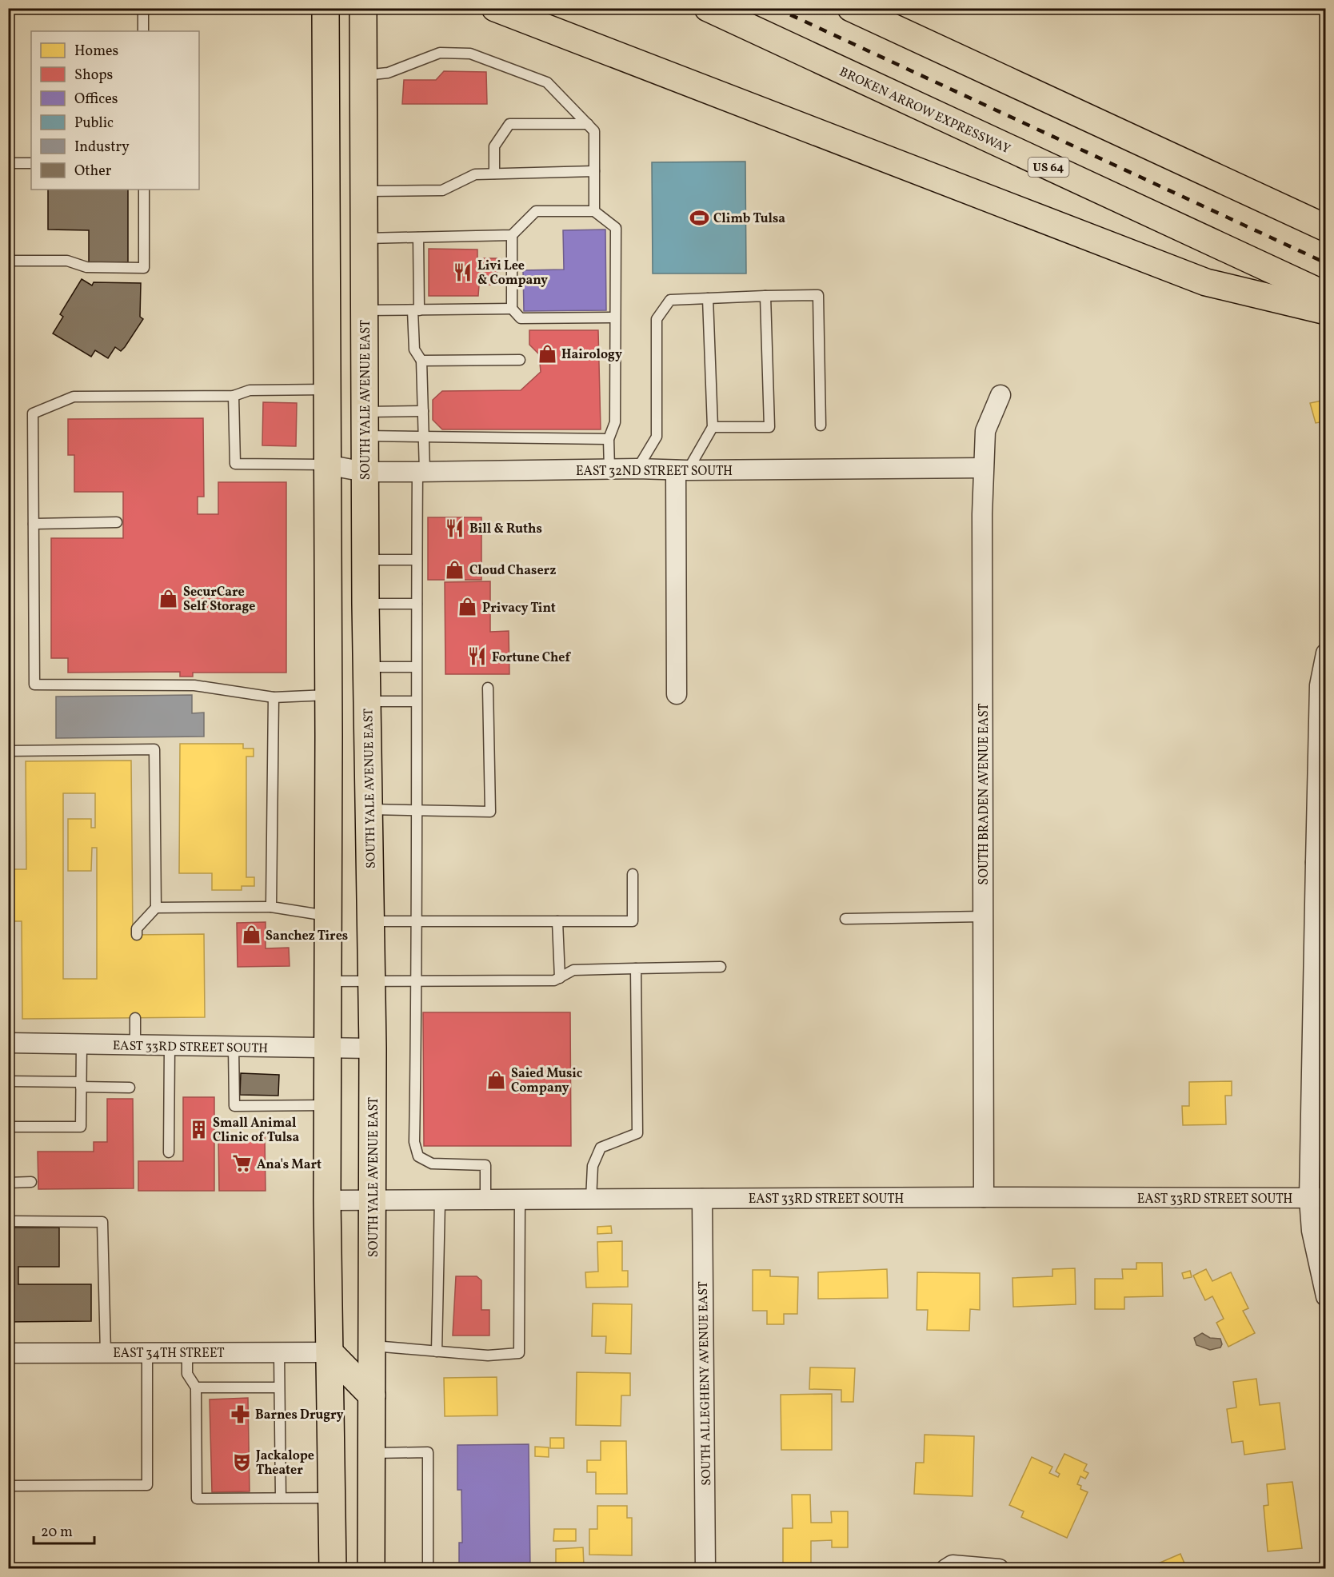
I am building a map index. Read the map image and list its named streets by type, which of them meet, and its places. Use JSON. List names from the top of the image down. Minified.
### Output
{"streets":{"main road":["BROKEN ARROW EXPRESSWAY","US 64","SOUTH YALE AVENUE EAST"],"street":["EAST 32ND STREET SOUTH","SOUTH BRADEN AVENUE EAST","EAST 33RD STREET SOUTH","EAST 34TH STREET","SOUTH ALLEGHENY AVENUE EAST"]},"crossings":[["SOUTH YALE AVENUE EAST","EAST 32ND STREET SOUTH"],["SOUTH YALE AVENUE EAST","EAST 33RD STREET SOUTH"],["EAST 32ND STREET SOUTH","SOUTH BRADEN AVENUE EAST"],["SOUTH BRADEN AVENUE EAST","EAST 33RD STREET SOUTH"],["EAST 33RD STREET SOUTH","SOUTH ALLEGHENY AVENUE EAST"]],"places":{"sports":["Climb Tulsa"],"restaurant":["Livi Lee & Company","Bill & Ruths","Fortune Chef"],"shop":["Hairology","Cloud Chaserz","SecurCare Self Storage","Privacy Tint","Sanchez Tires","Saied Music Company"],"building":["Small Animal Clinic of Tulsa"],"supermarket":["Ana's Mart"],"pharmacy":["Barnes Drugry"],"theatre":["Jackalope Theater"]},"legend":["Homes","Shops","Offices","Public","Industry","Other"],"scale_bar":"20 m"}
